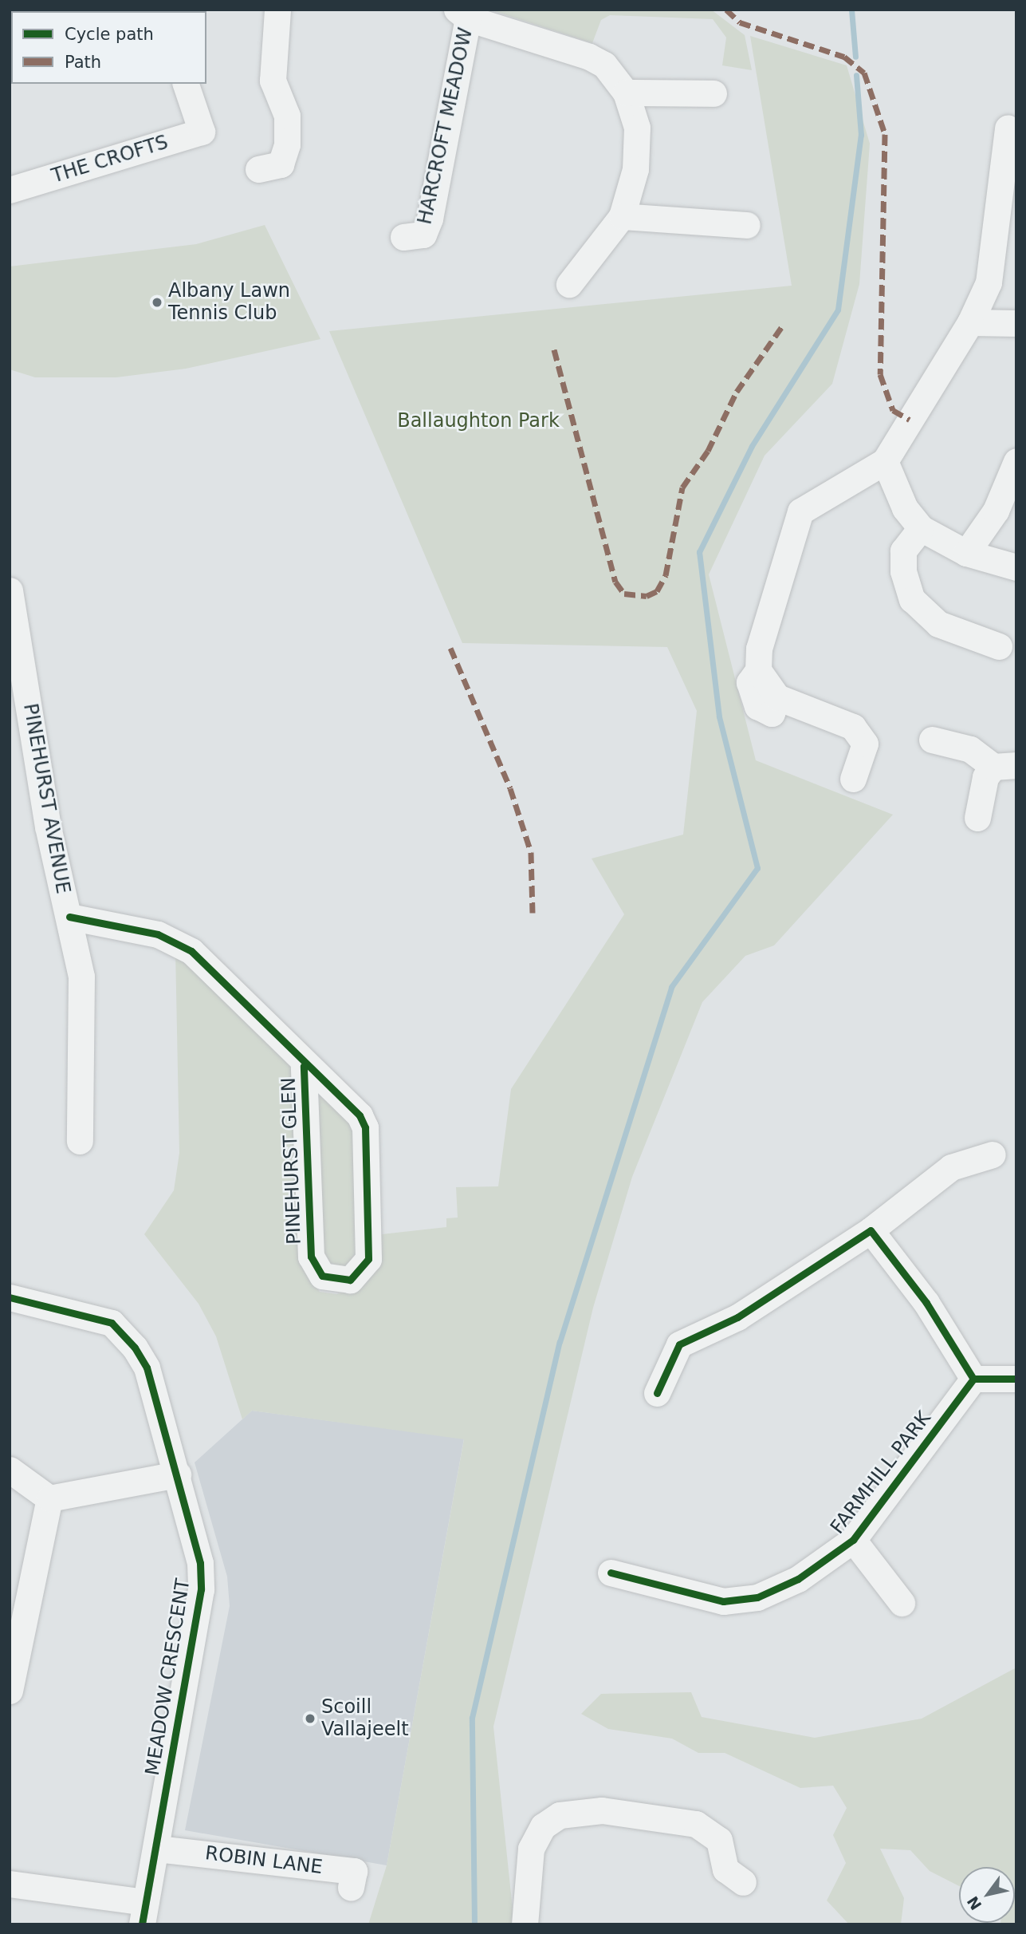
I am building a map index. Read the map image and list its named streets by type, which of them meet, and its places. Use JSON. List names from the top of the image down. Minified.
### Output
{"streets":{"street":["HARCROFT MEADOW","THE CROFTS","PINEHURST AVENUE","PINEHURST GLEN","FARMHILL PARK","MEADOW CRESCENT","ROBIN LANE"]},"crossings":[["PINEHURST AVENUE","PINEHURST GLEN"],["MEADOW CRESCENT","ROBIN LANE"]],"parks":["Ballaughton Park"],"places":["Albany Lawn Tennis Club","Scoill Vallajeelt"],"legend":["Cycle path","Path"],"north":"bottom left"}
